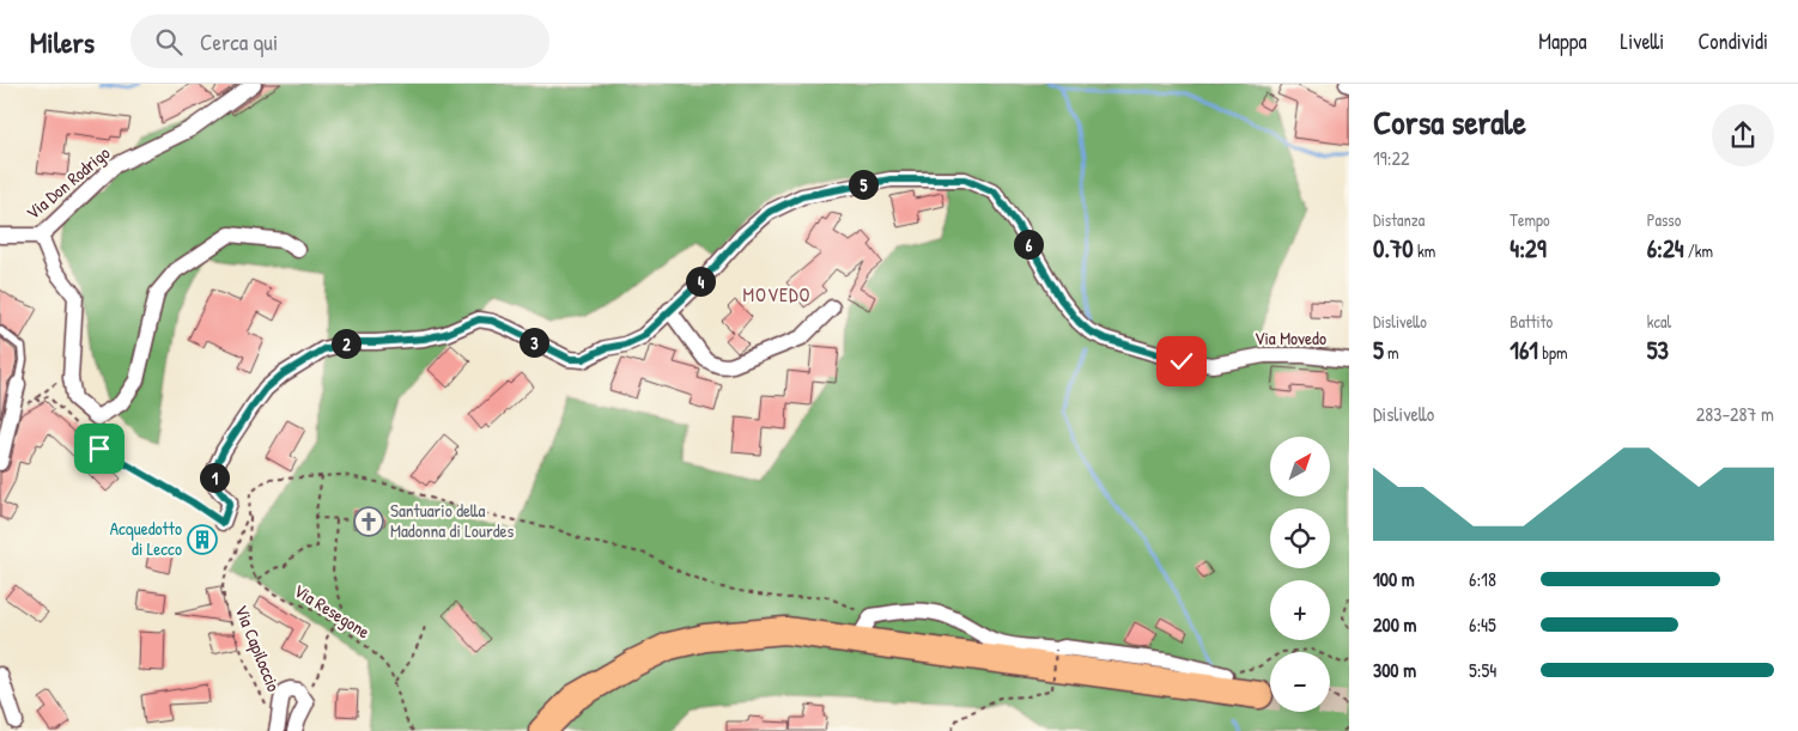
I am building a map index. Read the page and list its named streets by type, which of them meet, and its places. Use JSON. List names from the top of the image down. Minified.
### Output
{"streets":{"street":["Via Don Rodrigo","Via Movedo"],"path":["Via Resegone","Via Capiloccio"]},"districts":["MOVEDO"],"places":{"church":["Santuario della Madonna di Lourdes"],"building":["Acquedotto di Lecco"]},"north":"top right","page":{"header":"Milers","search":"Cerca qui","nav":["Mappa","Livelli","Condividi"],"heading":["Corsa serale","19:22"],"pins":["5","6","4","3","2","1"],"stats":[["Distanza","0.70 km"],["Tempo","4:29"],["Passo","6:24 /km"],["Dislivello","5 m"],["Battito","161 bpm"],["kcal","53"]],"chart":["Dislivello","283–287 m"],"map_buttons":["+","−"],"list":[{"name":"100 m","note":"6:18"},{"name":"200 m","note":"6:45"},{"name":"300 m","note":"5:54"}]}}
